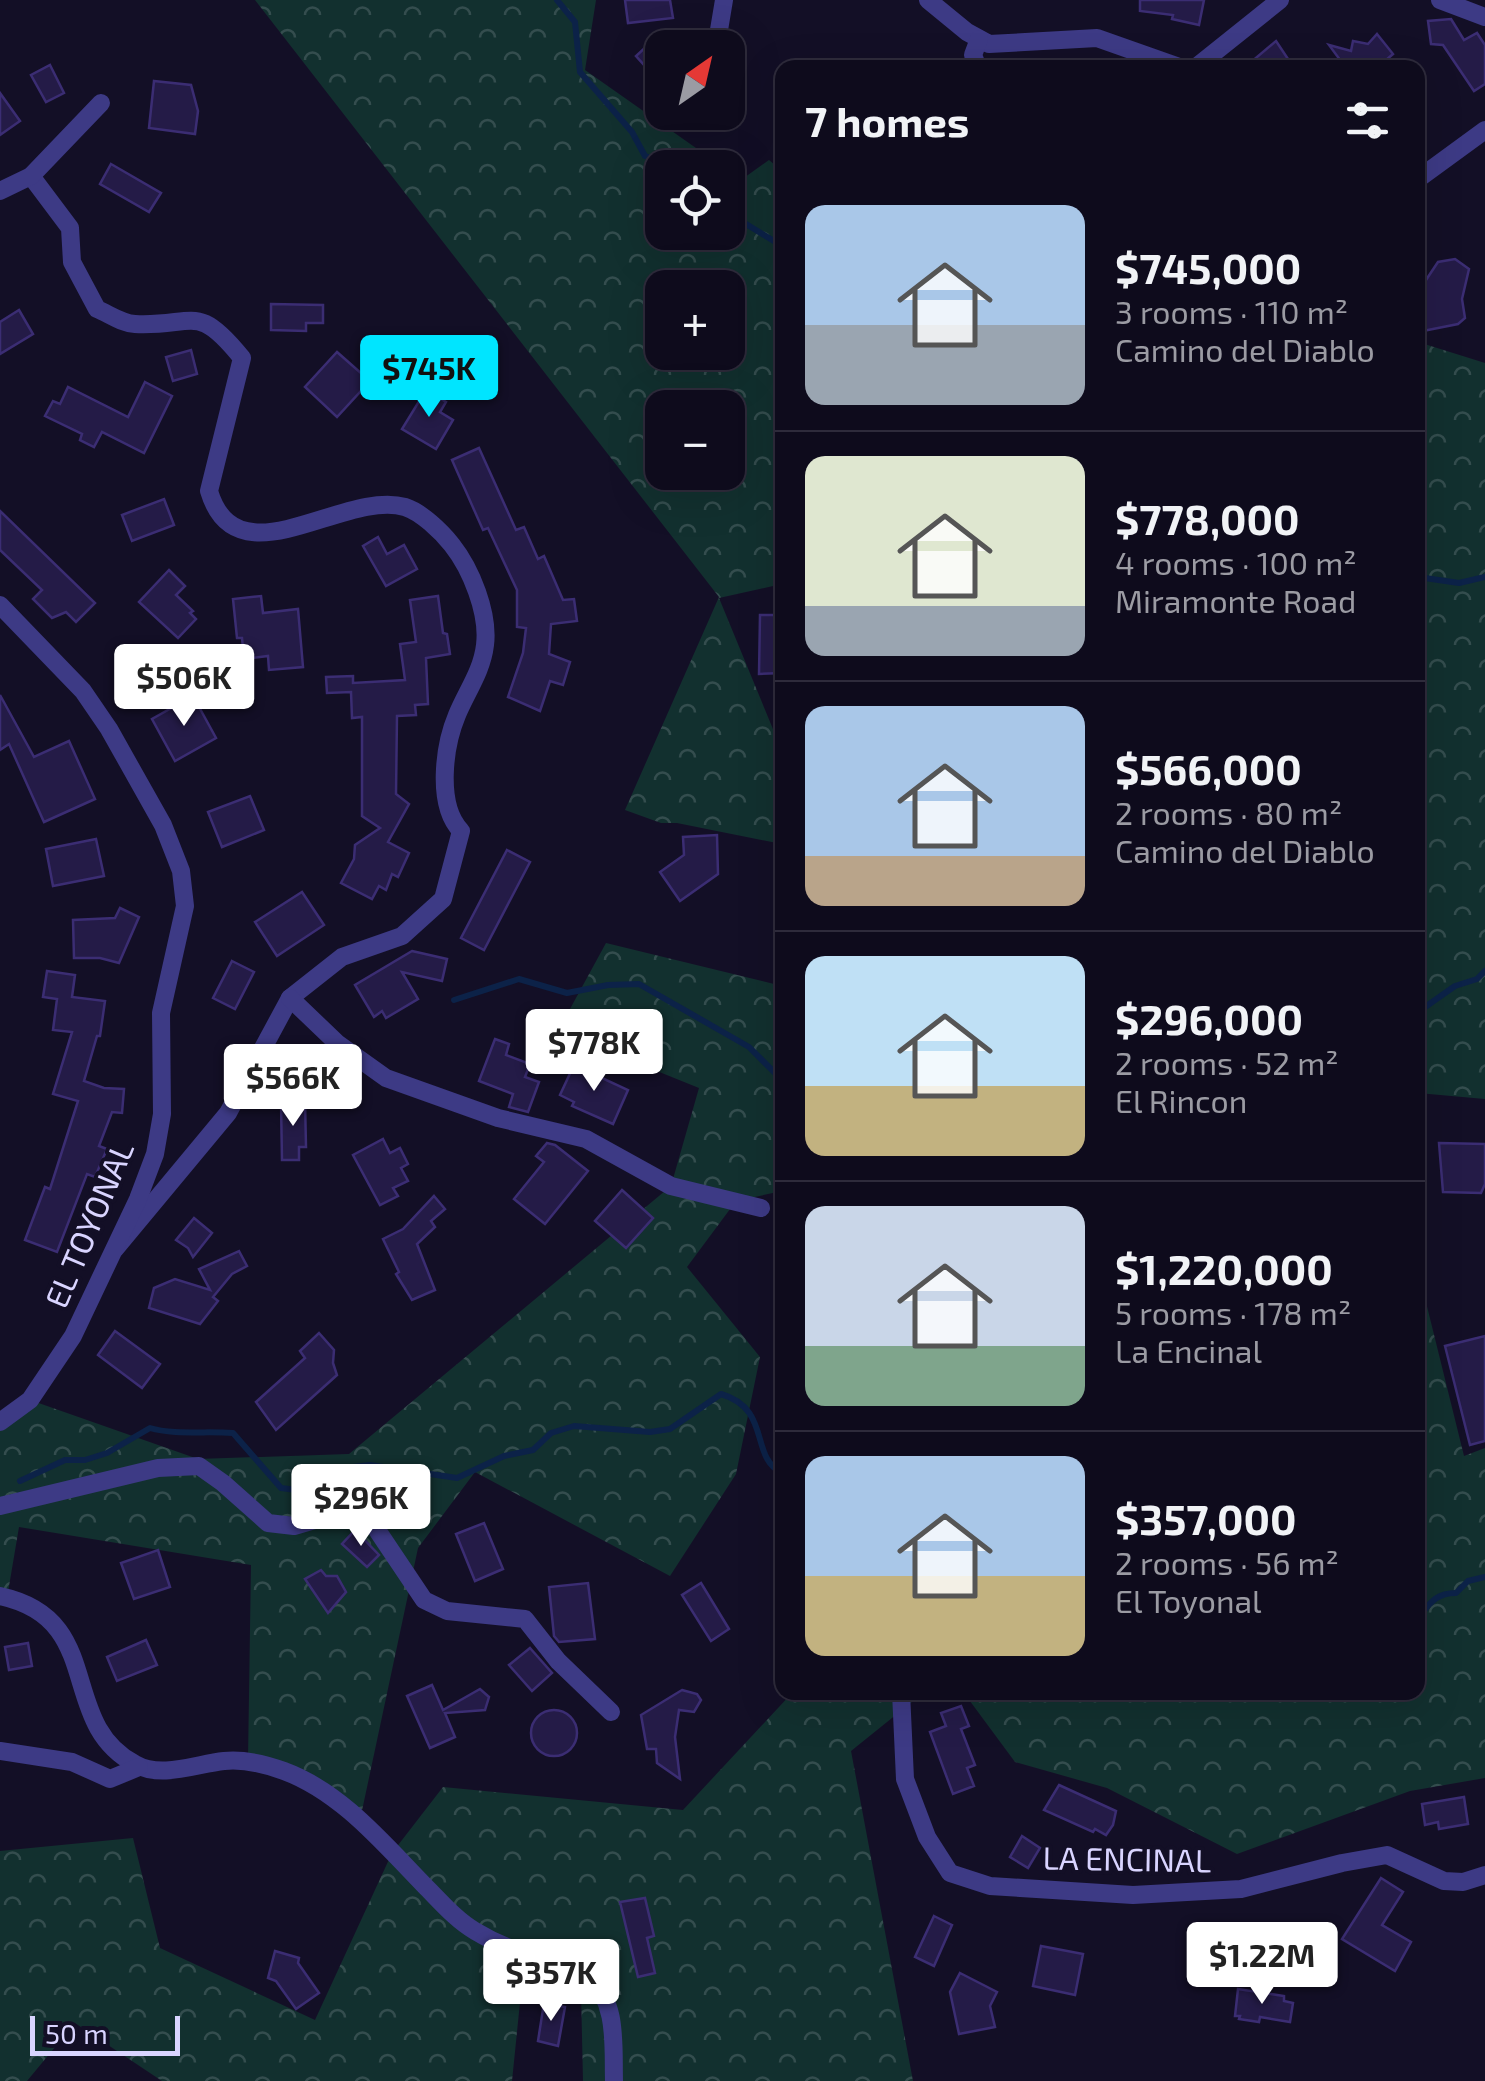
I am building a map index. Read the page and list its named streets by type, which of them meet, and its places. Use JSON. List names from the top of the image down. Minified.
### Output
{"streets":{"street":["EL TOYONAL","LA ENCINAL"]},"scale_bar":"50 m","north":"top right","page":{"map_buttons":["+","−"],"heading":"7 homes","list":[{"name":"$745,000","note":"3 rooms · 110 m² · Camino del Diablo"},{"name":"$778,000","note":"4 rooms · 100 m² · Miramonte Road"},{"name":"$566,000","note":"2 rooms · 80 m² · Camino del Diablo"},{"name":"$296,000","note":"2 rooms · 52 m² · El Rincon"},{"name":"$1,220,000","note":"5 rooms · 178 m² · La Encinal"},{"name":"$357,000","note":"2 rooms · 56 m² · El Toyonal"}],"price":["$745K","$506K","$778K","$566K","$296K","$1.22M","$357K"],"scale":"50 m"}}
